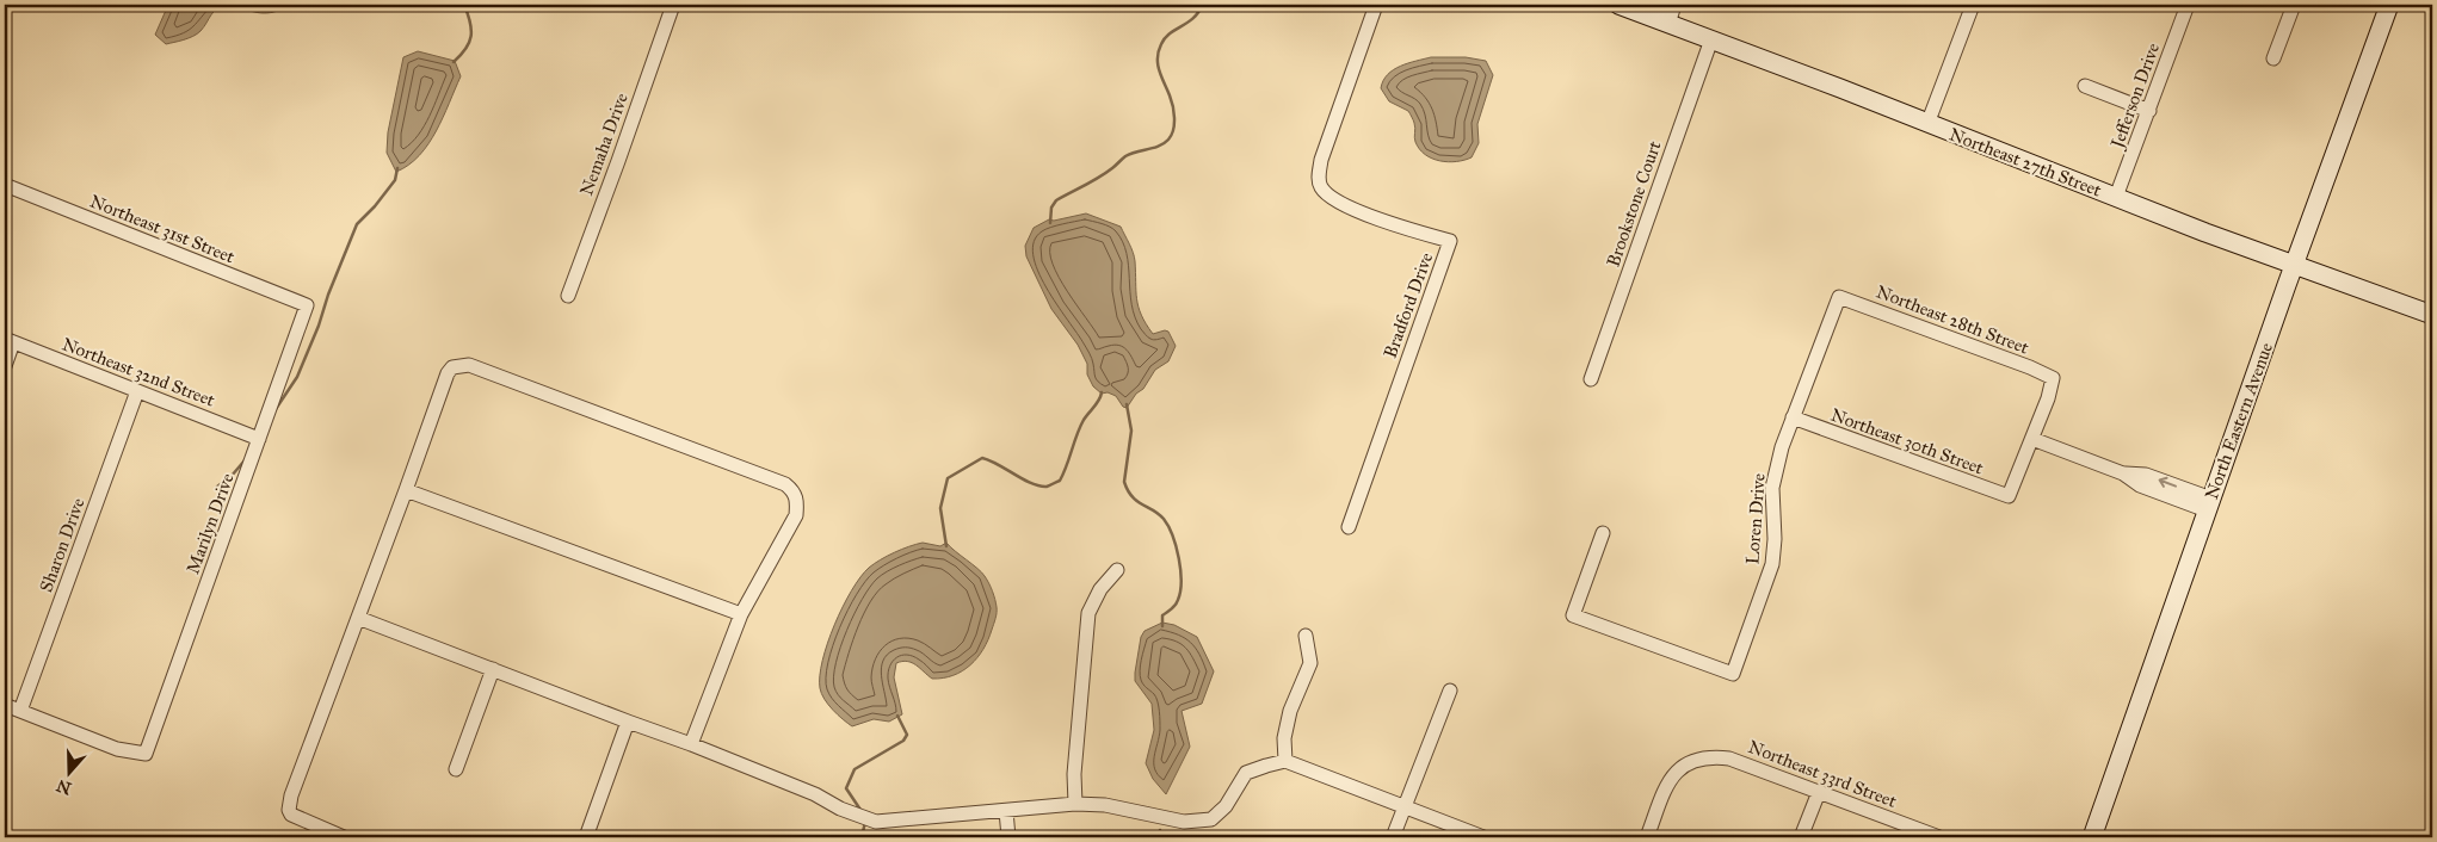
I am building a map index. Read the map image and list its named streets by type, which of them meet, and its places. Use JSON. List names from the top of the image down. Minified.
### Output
{"streets":{"main road":["Northeast 27th Street","North Eastern Avenue"],"street":["Jefferson Drive","Nemaha Drive","Brookstone Court","Northeast 31st Street","Bradford Drive","Northeast 28th Street","Northeast 32nd Street","Northeast 30th Street","Loren Drive","Marilyn Drive","Sharon Drive","Northeast 33rd Street"]},"crossings":[["Jefferson Drive","Northeast 27th Street"],["Northeast 27th Street","Brookstone Court"],["Northeast 27th Street","North Eastern Avenue"],["Northeast 31st Street","Marilyn Drive"],["Northeast 28th Street","Northeast 30th Street"],["Northeast 28th Street","Loren Drive"],["Northeast 32nd Street","Marilyn Drive"],["Northeast 32nd Street","Sharon Drive"],["Northeast 30th Street","Loren Drive"],["Marilyn Drive","Sharon Drive"]],"north":"bottom"}
